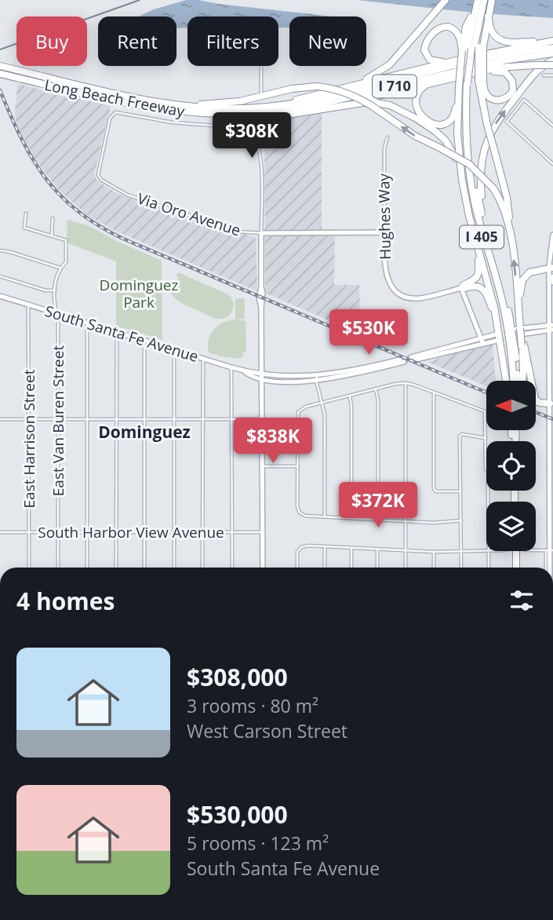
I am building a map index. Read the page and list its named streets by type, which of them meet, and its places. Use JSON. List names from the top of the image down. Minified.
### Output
{"streets":{"highway":["I 710","Long Beach Freeway","I 405"],"main road":["Via Oro Avenue","Hughes Way","South Santa Fe Avenue"],"street":["East Van Buren Street","East Harrison Street","South Harbor View Avenue"]},"crossings":[["Via Oro Avenue","Hughes Way"],["South Santa Fe Avenue","East Van Buren Street"],["South Santa Fe Avenue","East Harrison Street"],["East Van Buren Street","South Harbor View Avenue"],["East Harrison Street","South Harbor View Avenue"]],"districts":["Dominguez"],"parks":["Dominguez Park"],"north":"left","page":{"chip":["Buy","Rent","Filters","New"],"price":["$308K","$530K","$838K","$372K"],"heading":"4 homes","list":[{"name":"$308,000","note":"3 rooms · 80 m² · West Carson Street"},{"name":"$530,000","note":"5 rooms · 123 m² · South Santa Fe Avenue"}]}}
